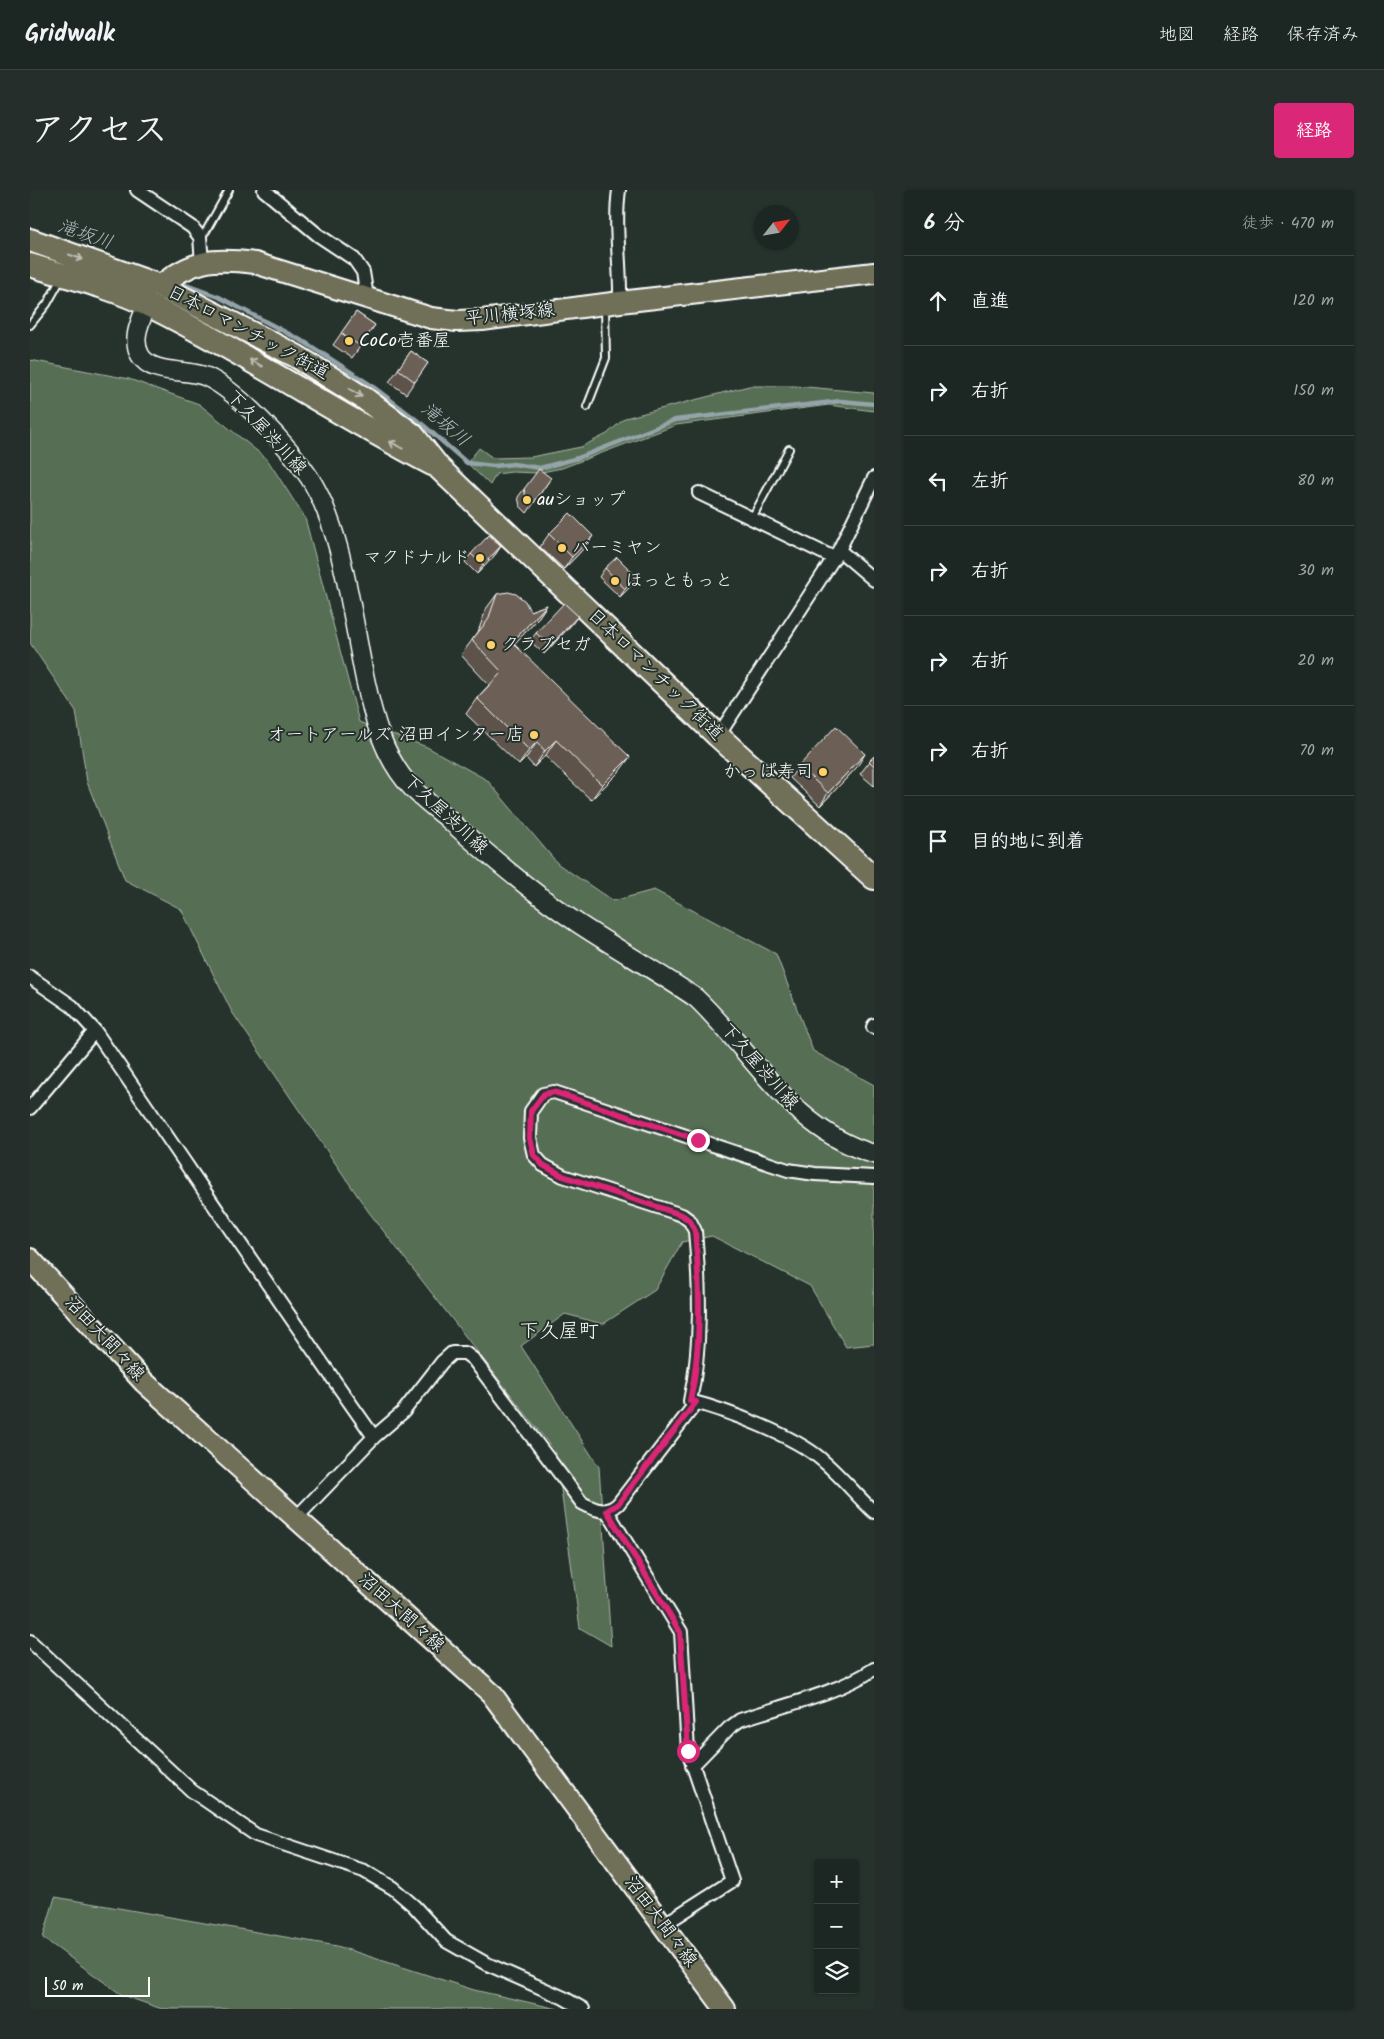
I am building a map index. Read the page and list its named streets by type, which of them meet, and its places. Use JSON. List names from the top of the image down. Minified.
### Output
{"streets":{"highway":["日本ロマンチック街道"],"main road":["平川横塚線","下久屋渋川線","沼田大間々線"]},"crossings":[["平川横塚線","日本ロマンチック街道"],["日本ロマンチック街道","下久屋渋川線"]],"districts":["下久屋町"],"water":["滝坂川"],"places":["CoCo壱番屋","auショップ","バーミヤン","マクドナルド","ほっともっと","クラブセガ","オートアールズ 沼田インター店","かっぱ寿司"],"scale_bar":"50 m","north":"top right","page":{"header":"Gridwalk","nav":["地図","経路","保存済み"],"title":"アクセス","buttons":"経路","heading":["6 分","徒歩 · 470 m"],"list":[["直進","120 m"],["右折","150 m"],["左折","80 m"],["右折","30 m"],["右折","20 m"],["右折","70 m"],"目的地に到着"],"map_buttons":["+","−"],"scale":"50 m"}}
